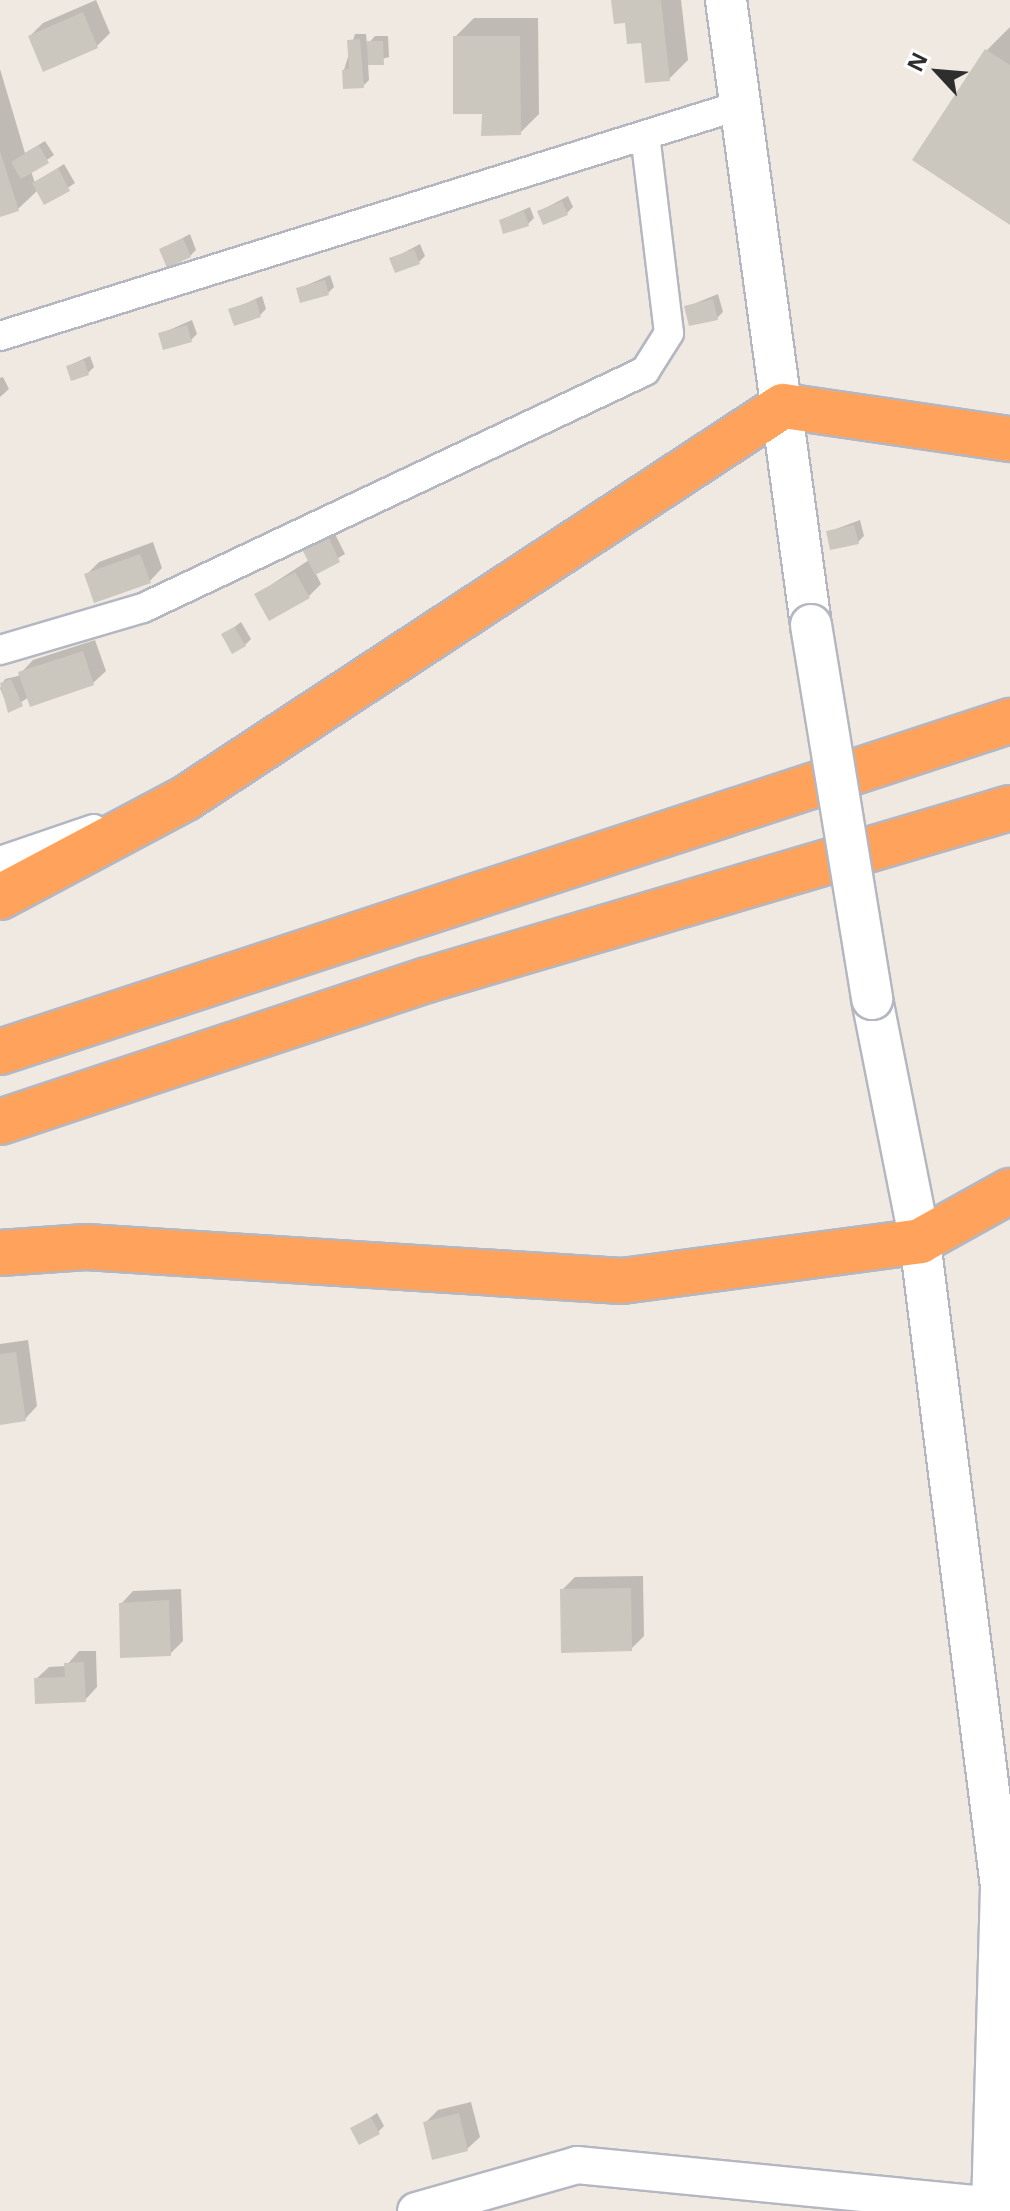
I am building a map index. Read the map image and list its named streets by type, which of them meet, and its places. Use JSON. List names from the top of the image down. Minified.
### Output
{"north":"top left"}
